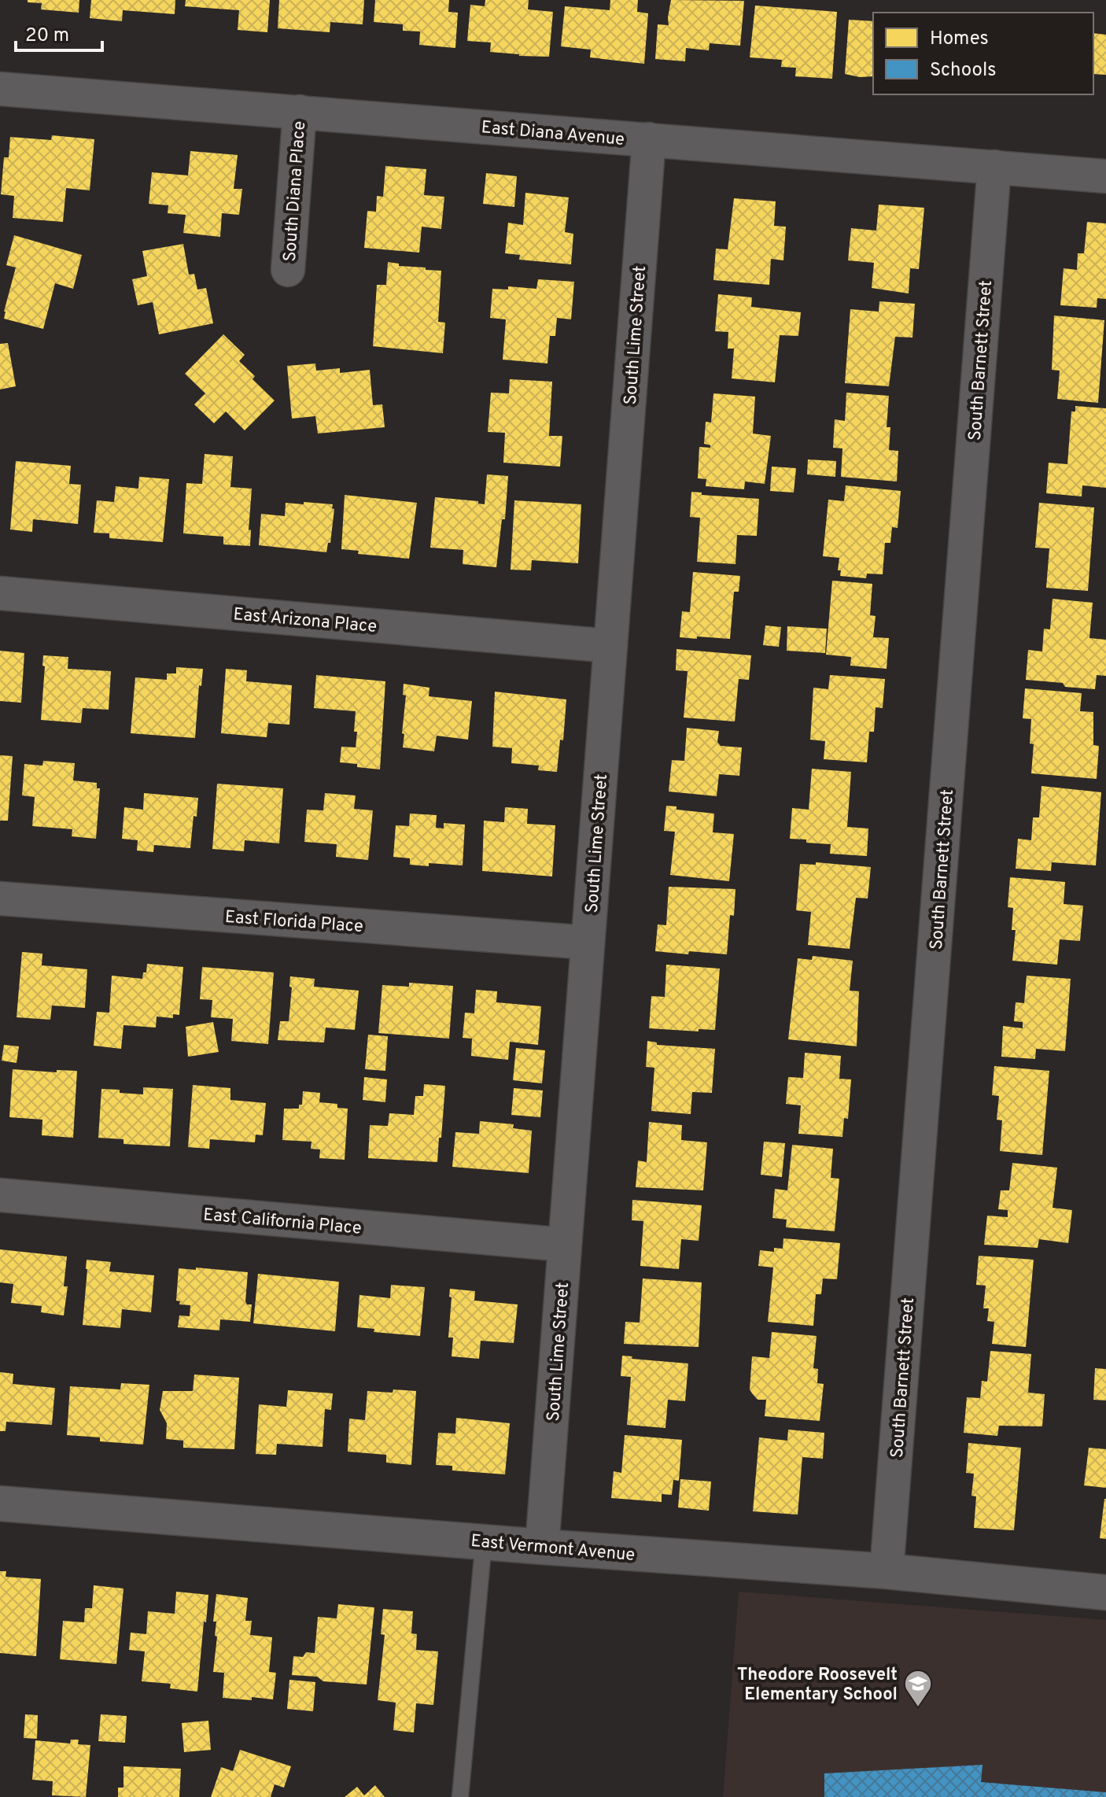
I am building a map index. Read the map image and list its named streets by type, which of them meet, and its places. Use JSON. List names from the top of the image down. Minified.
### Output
{"streets":{"street":["East Diana Avenue","South Diana Place","South Lime Street","South Barnett Street","East Arizona Place","East Florida Place","East California Place","East Vermont Avenue"]},"crossings":[["East Diana Avenue","South Diana Place"],["East Diana Avenue","South Lime Street"],["East Diana Avenue","South Barnett Street"],["South Lime Street","East Arizona Place"],["South Lime Street","East Florida Place"],["South Lime Street","East California Place"],["South Lime Street","East Vermont Avenue"],["South Barnett Street","East Vermont Avenue"]],"places":{"school or university":["Theodore Roosevelt Elementary School"]},"legend":["Homes","Schools"],"scale_bar":"20 m"}
